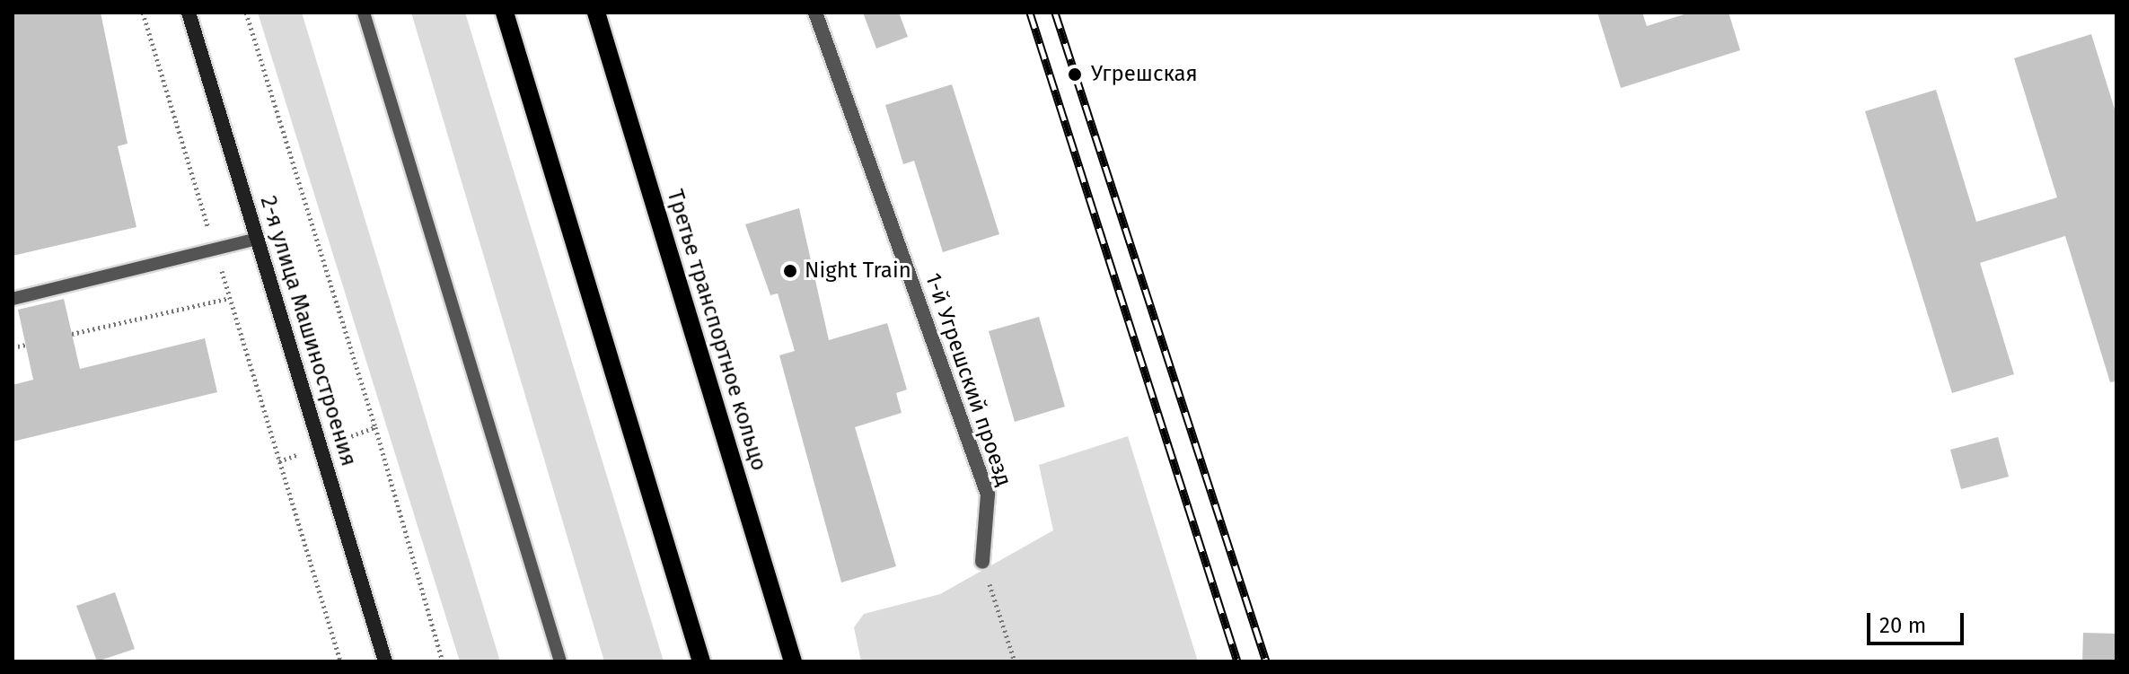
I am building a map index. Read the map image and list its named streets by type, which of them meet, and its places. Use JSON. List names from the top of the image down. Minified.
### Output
{"streets":{"main road":["Третье транспортное кольцо","2-я улица Машиностроения"],"street":["1-й Угрешский проезд"]},"places":["Угрешская","Night Train"],"scale_bar":"20 m"}
